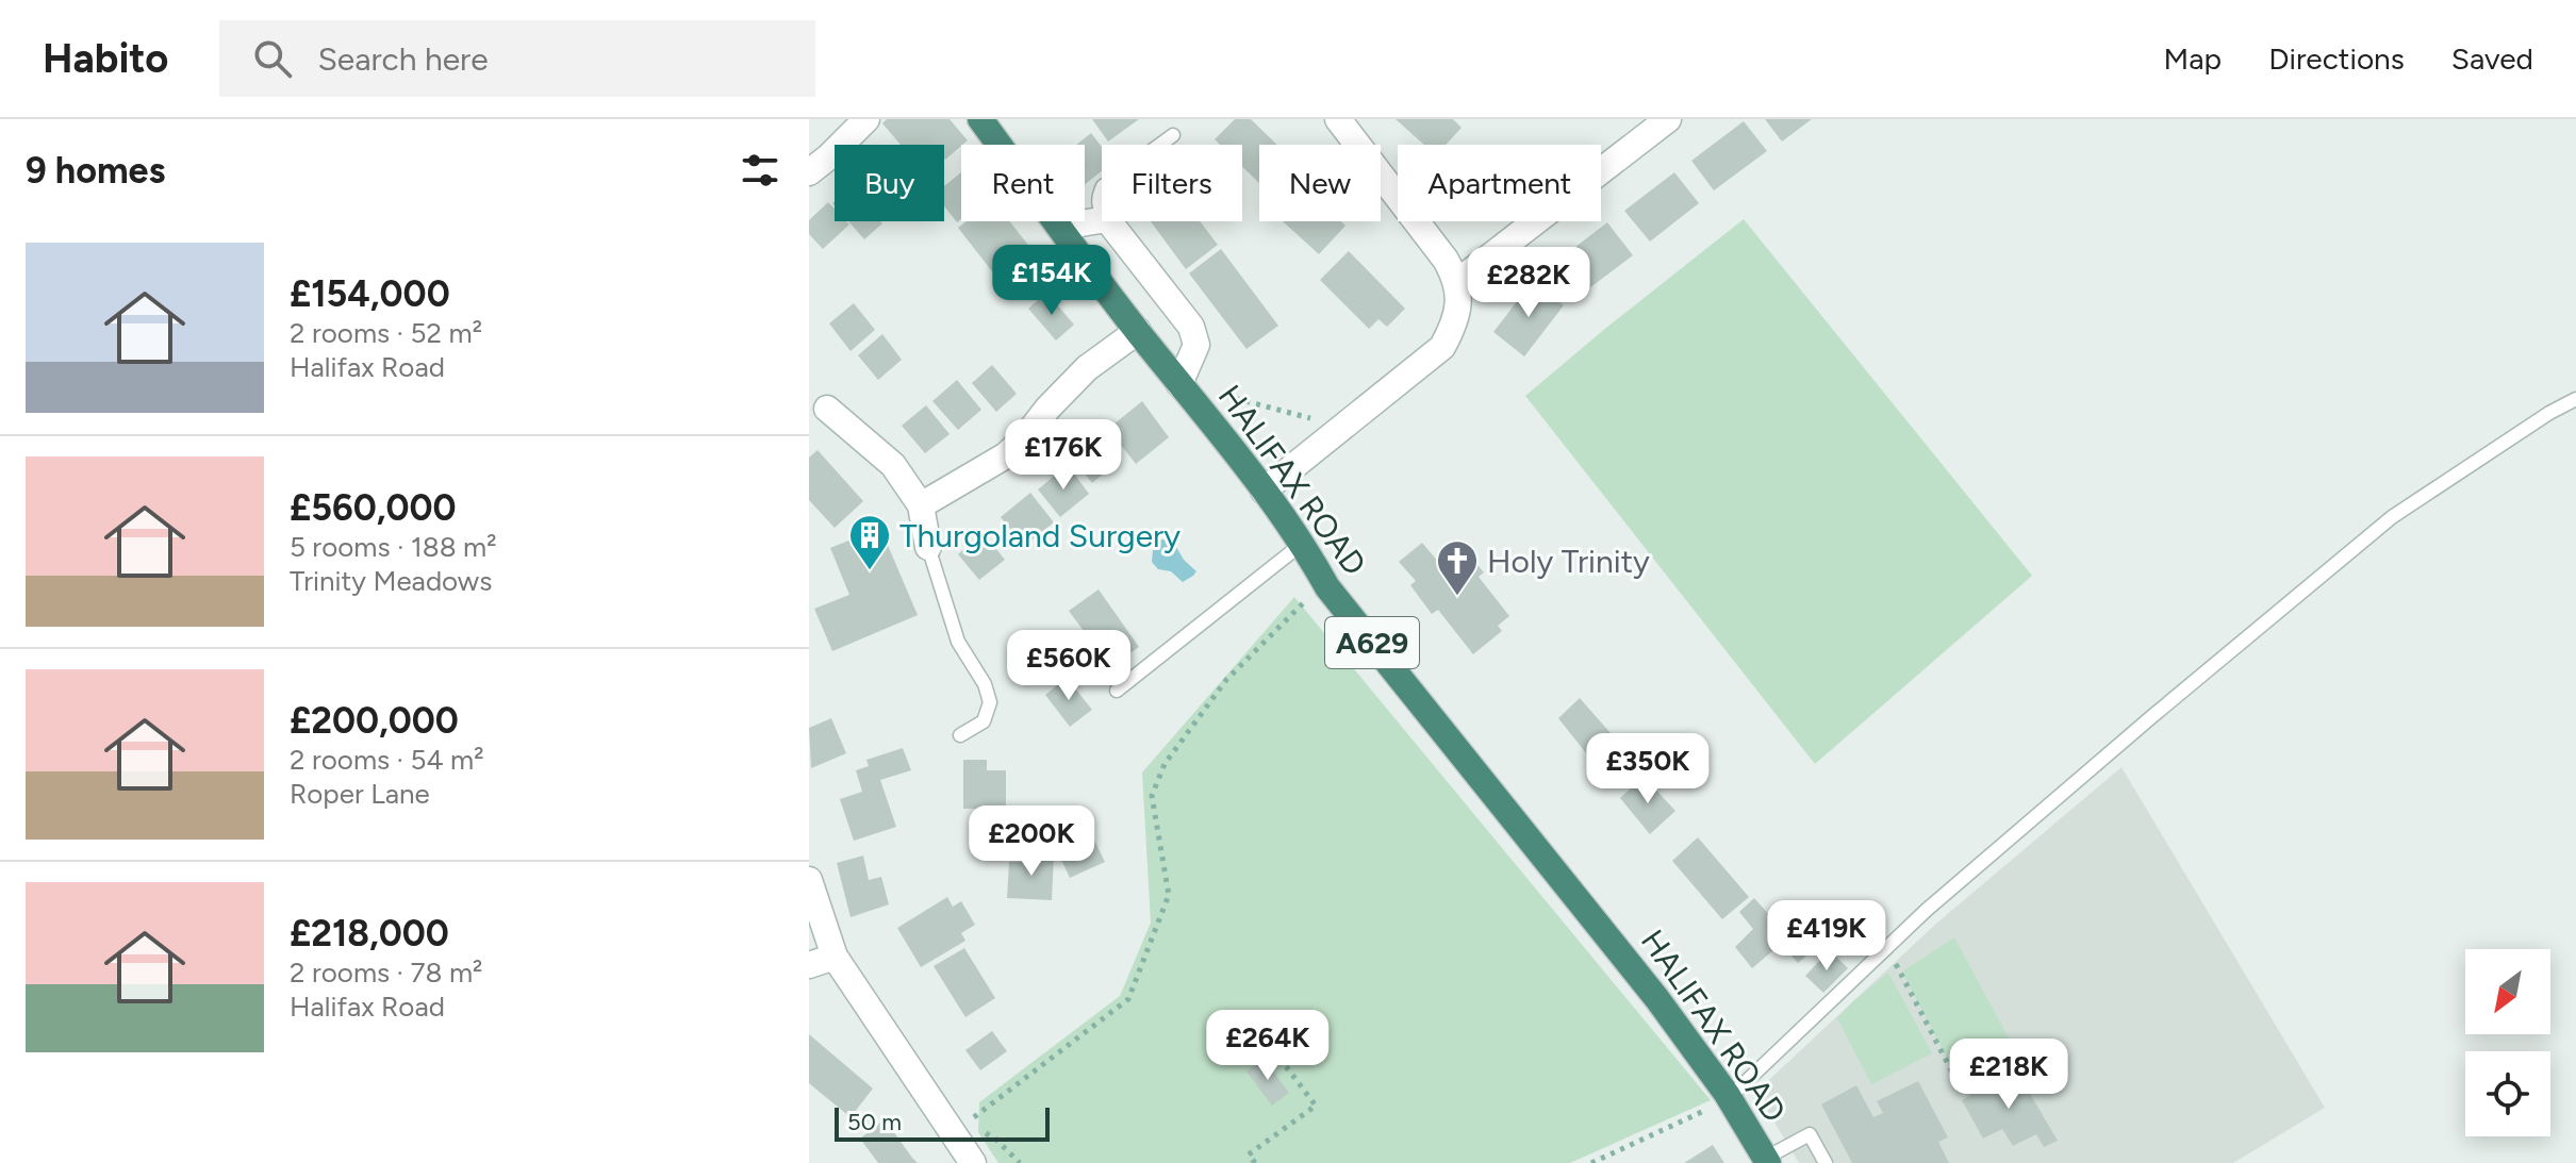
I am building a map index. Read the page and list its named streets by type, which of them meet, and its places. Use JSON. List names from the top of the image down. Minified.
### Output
{"streets":{"highway":["HALIFAX ROAD","A629"]},"places":{"building":["Thurgoland Surgery"],"church":["Holy Trinity"]},"scale_bar":"50 m","north":"bottom left","page":{"header":"Habito","search":"Search here","nav":["Map","Directions","Saved"],"heading":"9 homes","chip":["Buy","Rent","Filters","New","Apartment"],"list":[{"name":"£154,000","note":"2 rooms · 52 m² · Halifax Road"},{"name":"£560,000","note":"5 rooms · 188 m² · Trinity Meadows"},{"name":"£200,000","note":"2 rooms · 54 m² · Roper Lane"},{"name":"£218,000","note":"2 rooms · 78 m² · Halifax Road"}],"price":["£154K","£282K","£176K","£560K","£350K","£200K","£419K","£264K","£218K"],"scale":"50 m"}}
